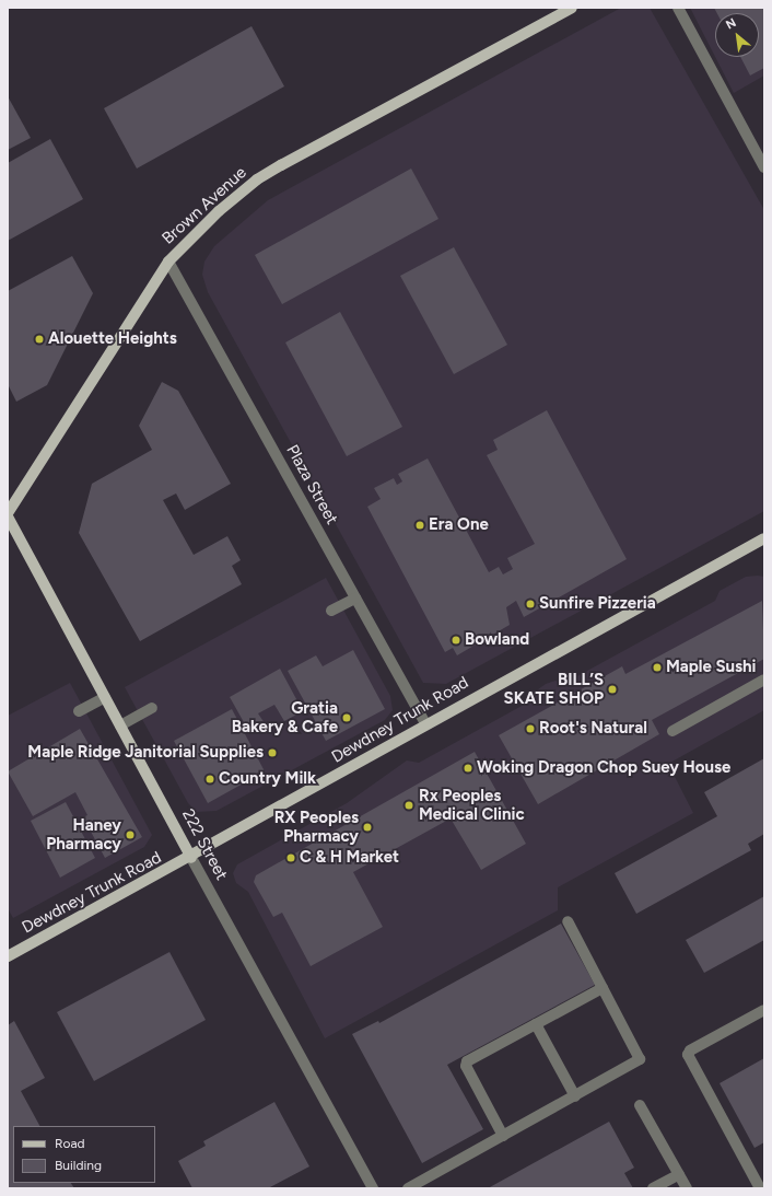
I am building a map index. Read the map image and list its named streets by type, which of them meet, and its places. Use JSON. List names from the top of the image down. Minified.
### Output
{"streets":{"main road":["Brown Avenue","Dewdney Trunk Road","222 Street"],"street":["Plaza Street"]},"crossings":[["Brown Avenue","Plaza Street"],["Plaza Street","Dewdney Trunk Road"],["Dewdney Trunk Road","222 Street"]],"places":["Alouette Heights","Era One","Sunfire Pizzeria","Bowland","Maple Sushi","BILL’S SKATE SHOP","Gratia Bakery & Cafe","Root's Natural","Maple Ridge Janitorial Supplies","Woking Dragon Chop Suey House","Country Milk","Rx Peoples Medical Clinic","RX Peoples Pharmacy","Haney Pharmacy","C & H Market"],"legend":["Road","Building"],"north":"top left"}
